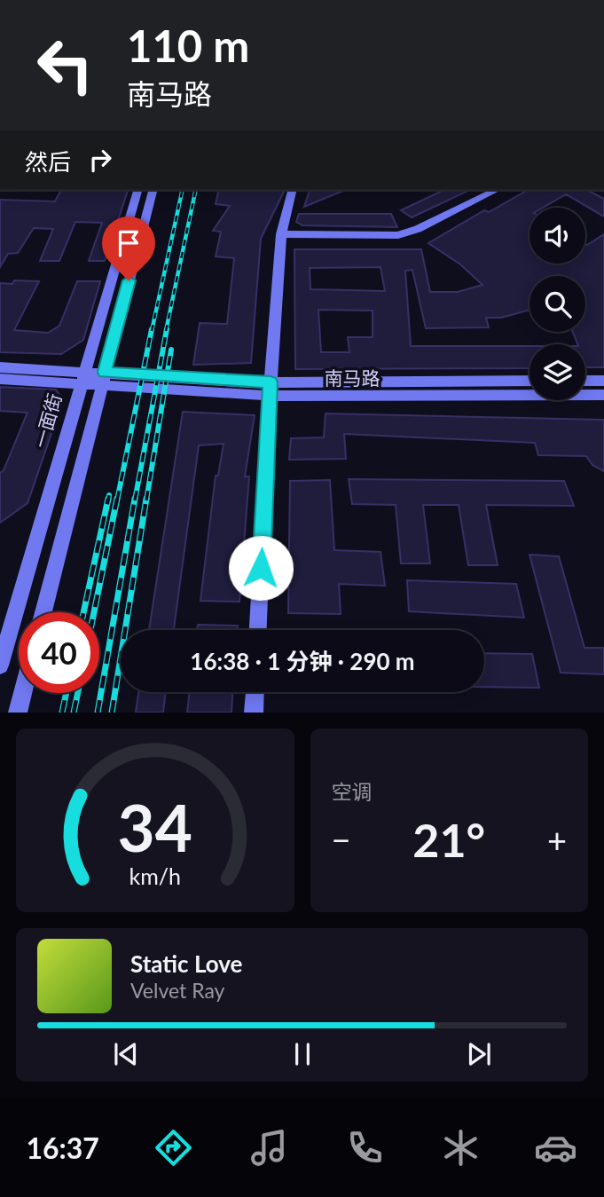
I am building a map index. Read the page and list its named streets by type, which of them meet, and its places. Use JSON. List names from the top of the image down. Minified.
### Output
{"streets":{"main road":["南马路","一面街"]},"crossings":[["南马路","一面街"]],"page":{"turn":["110 m","南马路"],"then":"然后","limit":"40","trip":"16:38 · 1 分钟 · 290 m","tile":"空调","heat":["−","21°","+"],"song":["Static Love","Velvet Ray"],"tabs":"16:37","gauge":["34","km/h"]}}
